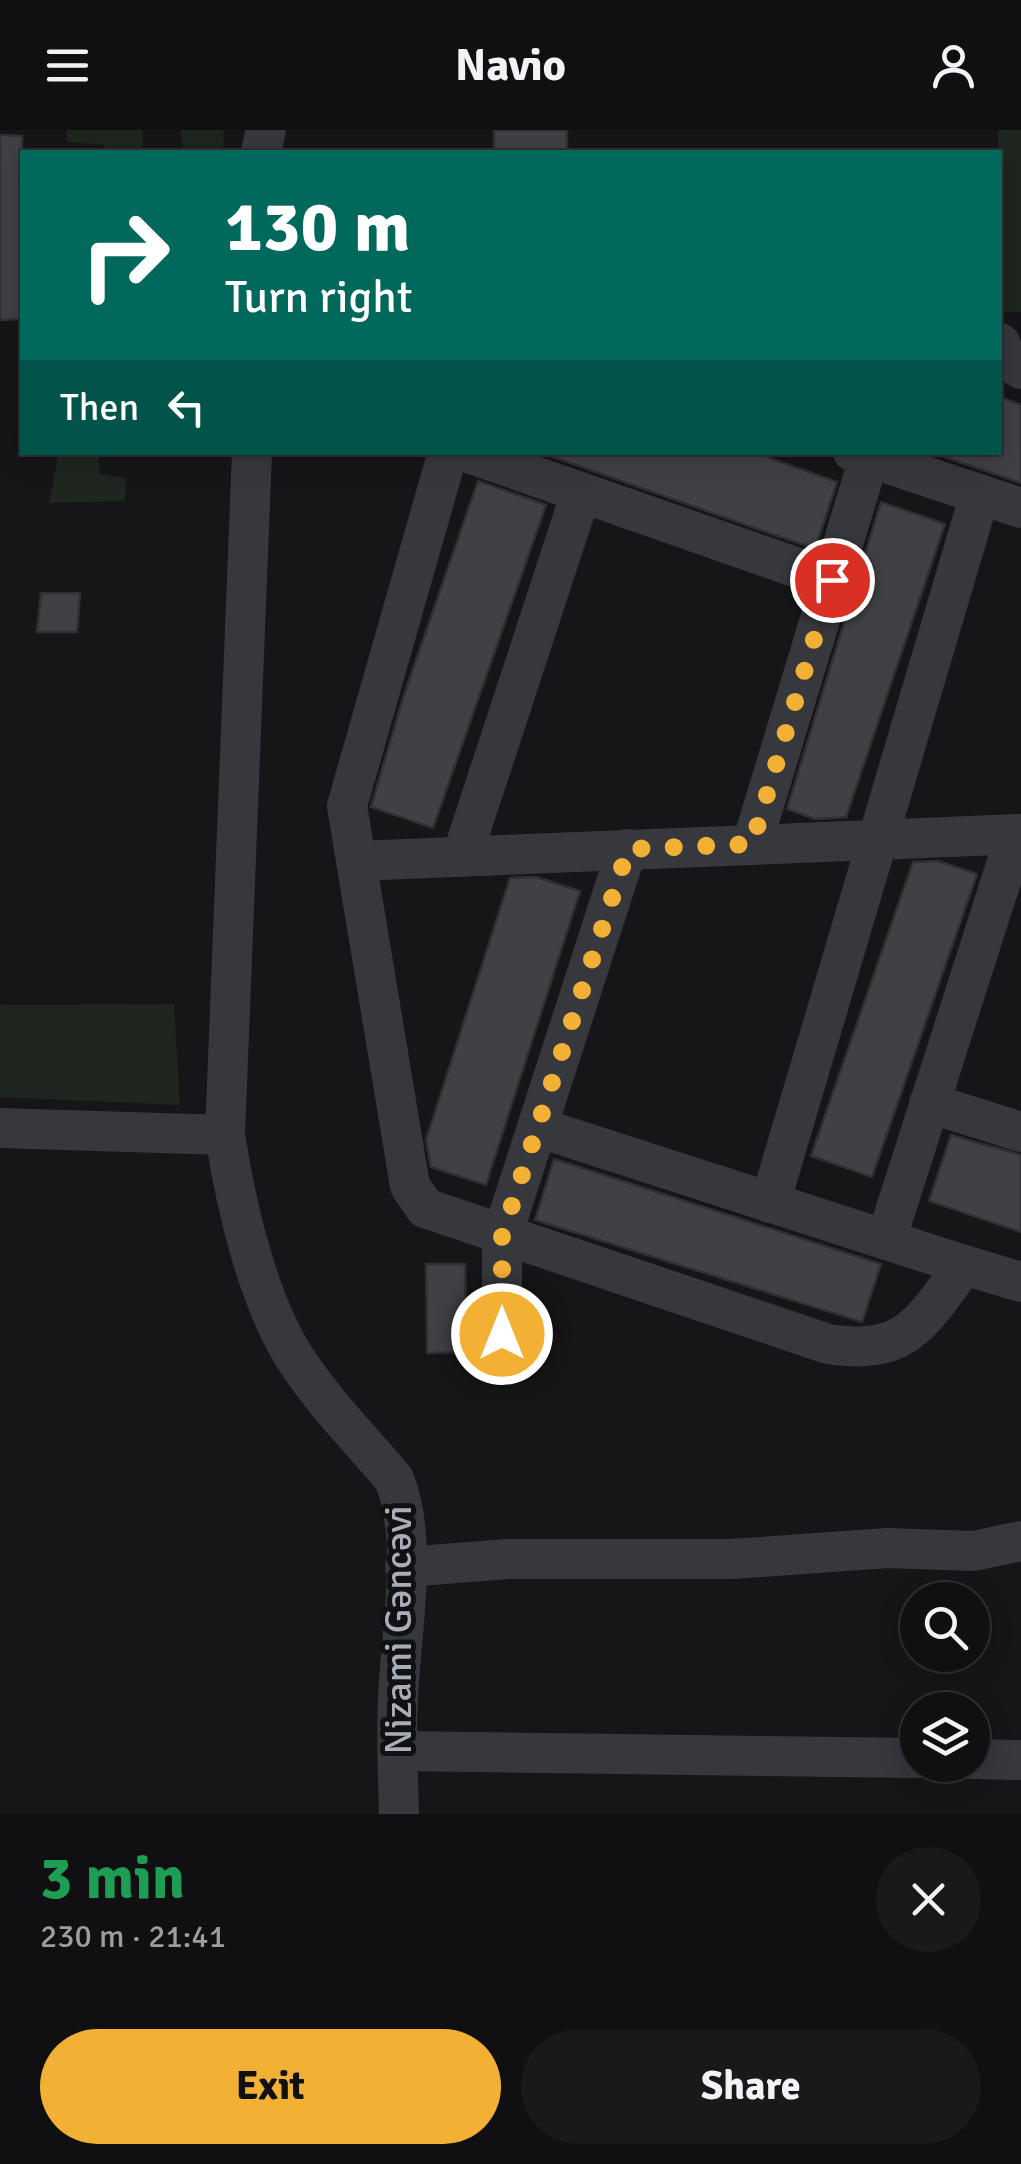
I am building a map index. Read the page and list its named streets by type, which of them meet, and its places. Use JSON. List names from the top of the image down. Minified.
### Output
{"streets":{"street":["Nizami Gəncəvi"]},"page":{"header":"Navio","turn":["130 m","Turn right"],"then":"Then","heading":["3 min","230 m · 21:41"],"buttons":["Exit","Share"]}}
